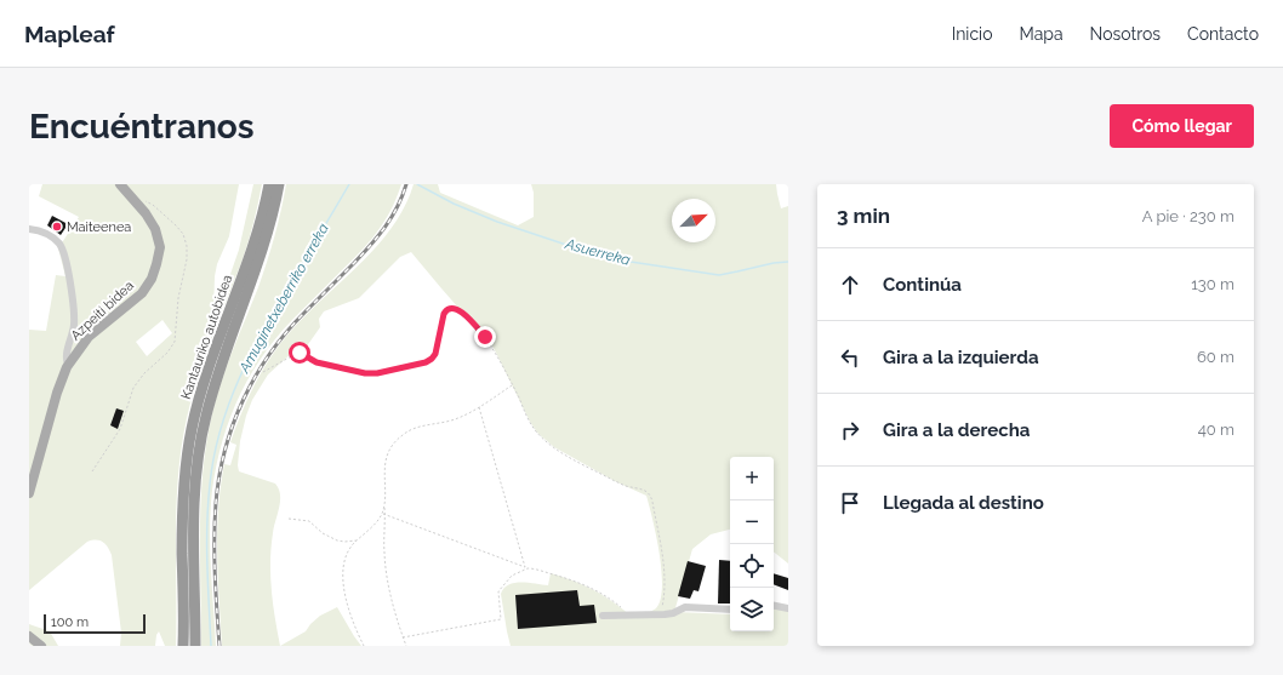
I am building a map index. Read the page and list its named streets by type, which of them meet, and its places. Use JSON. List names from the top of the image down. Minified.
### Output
{"streets":{"highway":["Kantauriko autobidea"],"main road":["Azpeiti bidea"]},"water":["Asuerreka","Amuginetxeberriko erreka"],"places":["Maiteenea"],"scale_bar":"100 m","north":"top right","page":{"header":"Mapleaf","nav":["Inicio","Mapa","Nosotros","Contacto"],"buttons":"Cómo llegar","title":"Encuéntranos","heading":["3 min","A pie · 230 m"],"list":[["Continúa","130 m"],["Gira a la izquierda","60 m"],["Gira a la derecha","40 m"],"Llegada al destino"],"map_buttons":["+","−"],"scale":"100 m"}}
